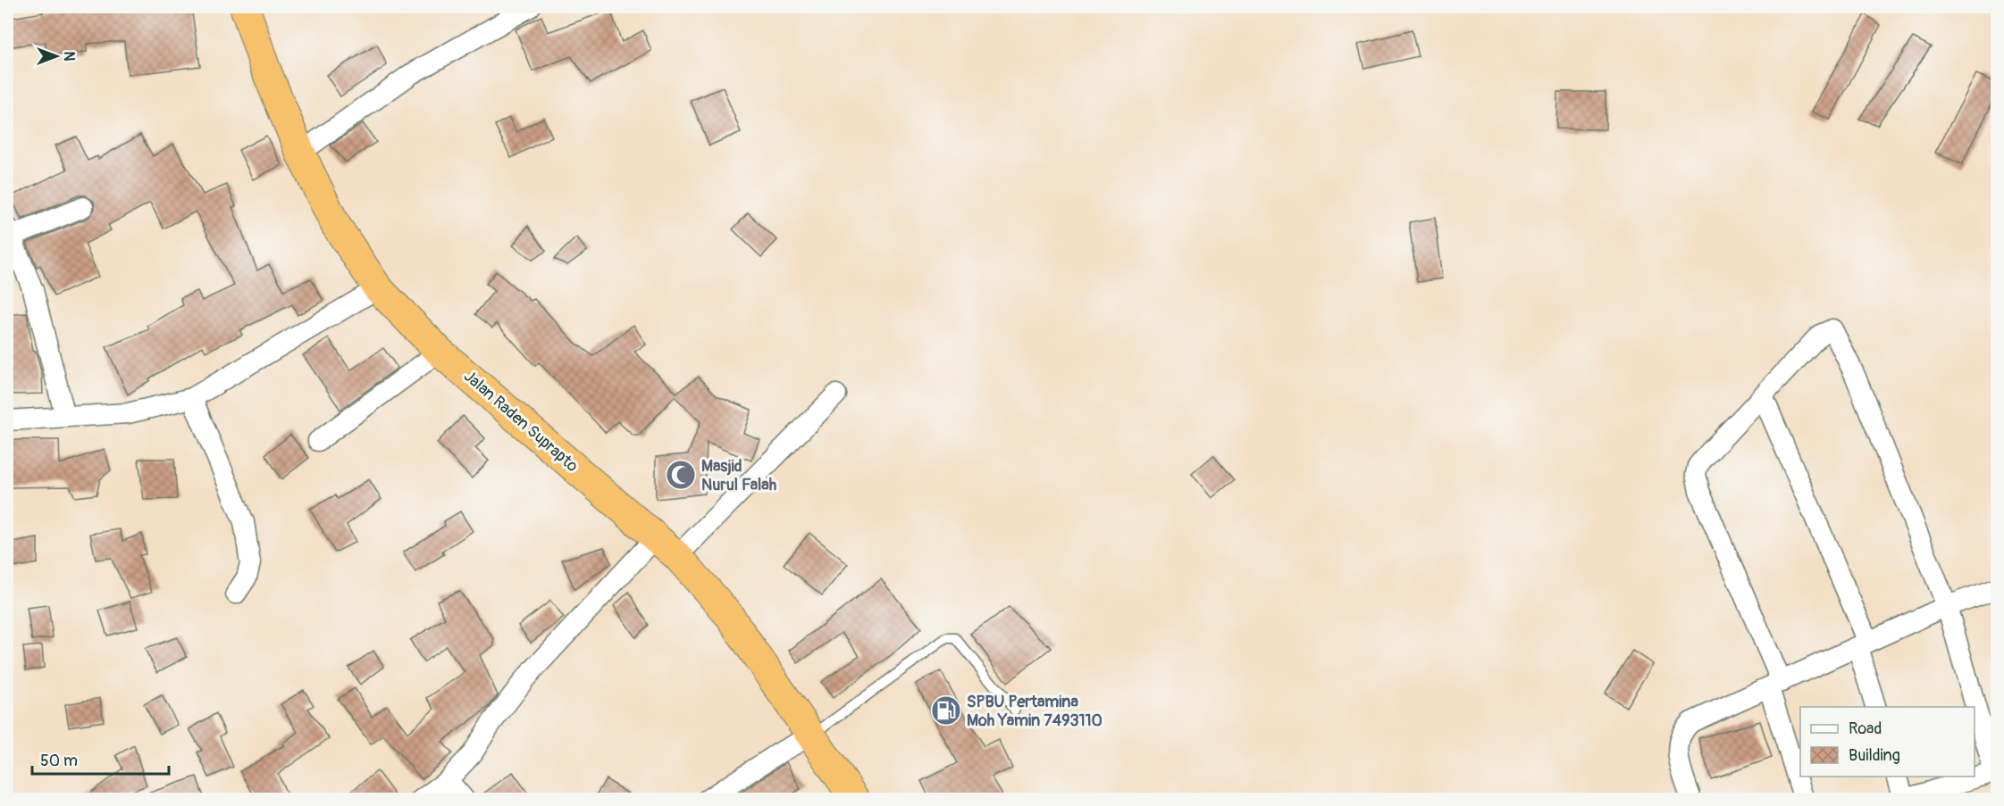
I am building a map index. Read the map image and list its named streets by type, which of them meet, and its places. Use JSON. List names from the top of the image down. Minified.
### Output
{"streets":{"highway":["Jalan Raden Suprapto"]},"places":{"mosque":["Masjid Nurul Falah"],"fuel station":["SPBU Pertamina Moh Yamin 7493110"]},"legend":["Road","Building"],"scale_bar":"50 m","north":"right"}
